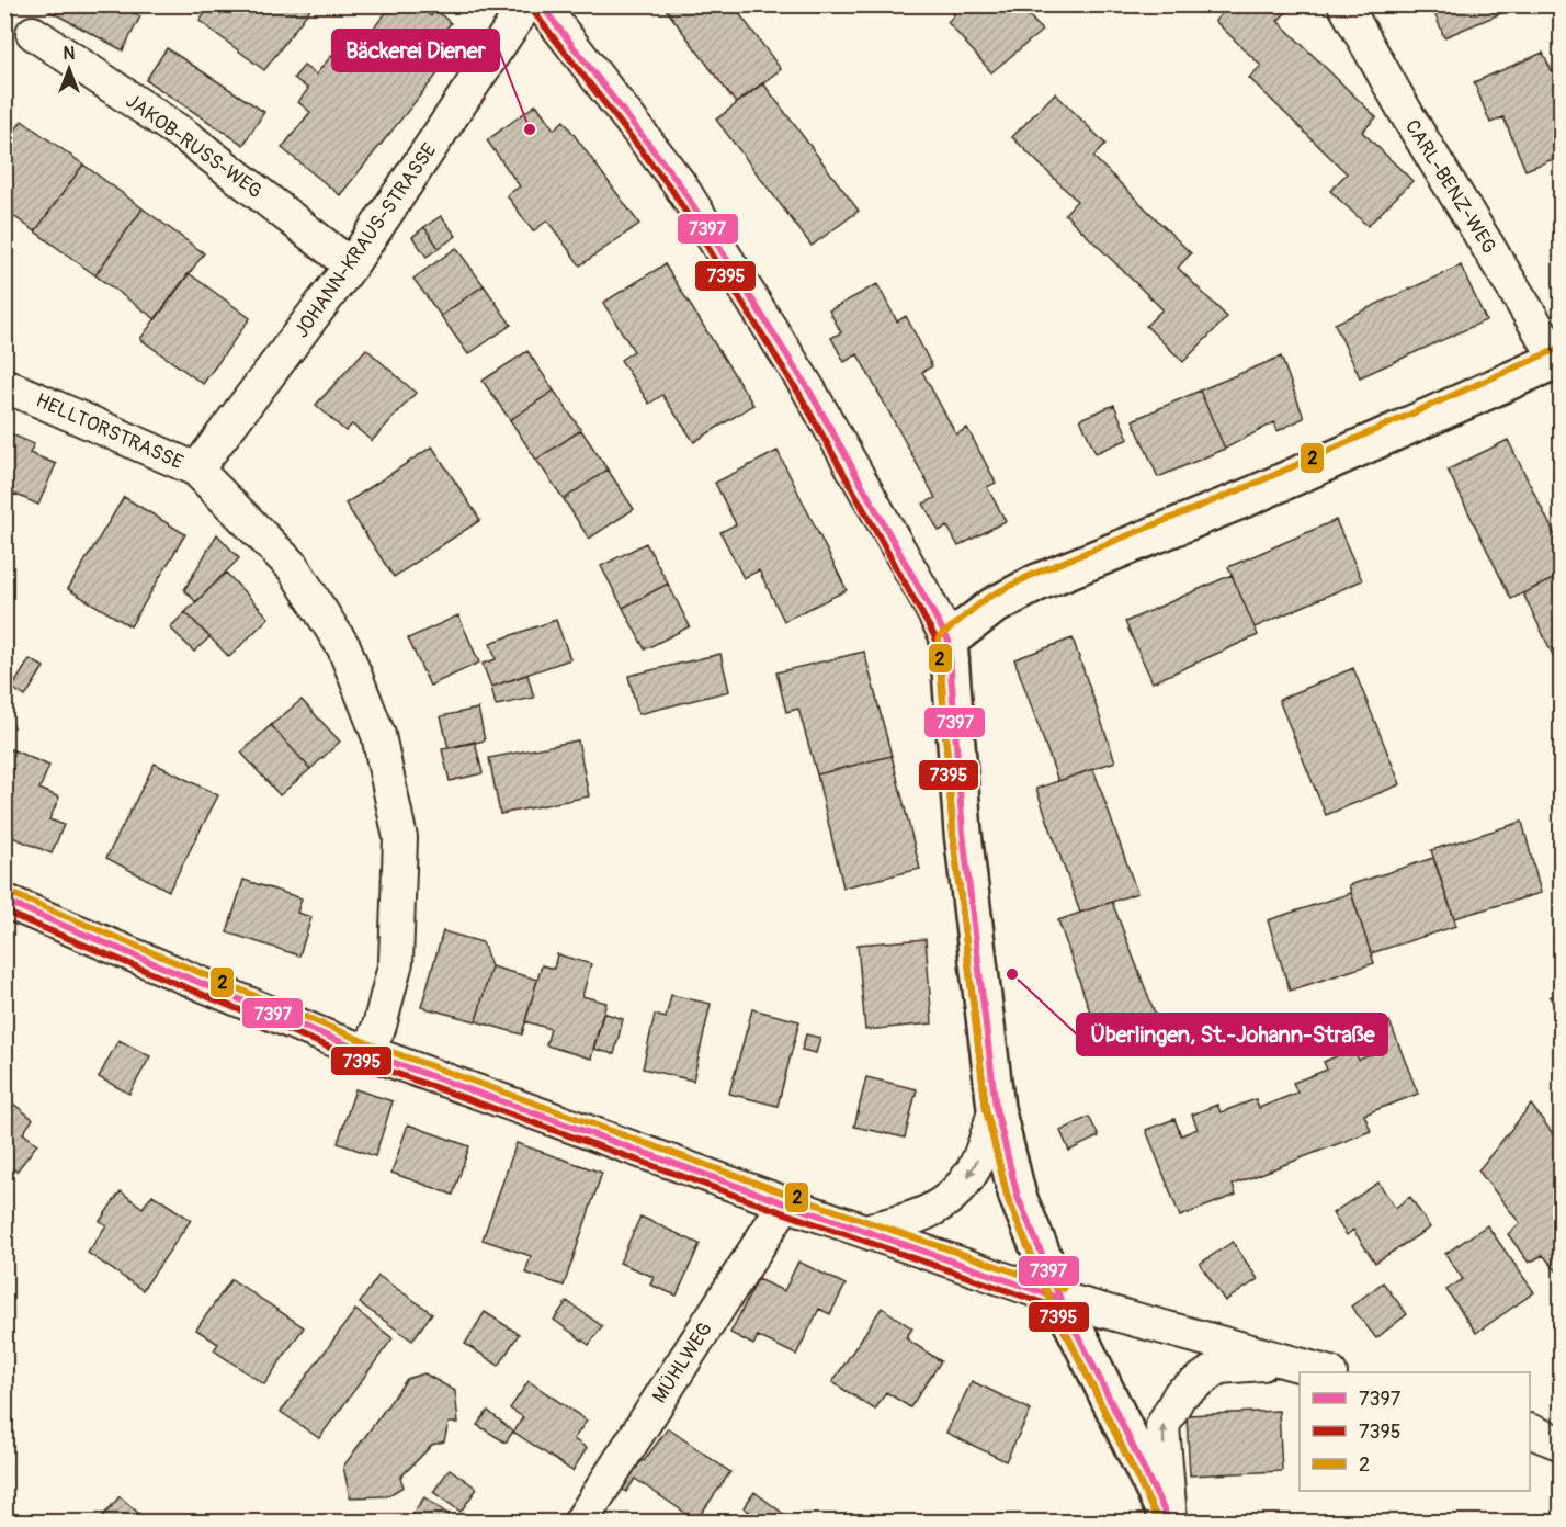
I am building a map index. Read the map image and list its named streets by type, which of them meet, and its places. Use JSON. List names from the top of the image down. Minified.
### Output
{"streets":{"street":["JAKOB-RUSS-WEG","CARL-BENZ-WEG","JOHANN-KRAUS-STRASSE","HELLTORSTRASSE","MÜHLWEG"]},"crossings":[["JAKOB-RUSS-WEG","JOHANN-KRAUS-STRASSE"],["JOHANN-KRAUS-STRASSE","HELLTORSTRASSE"]],"places":["Bäckerei Diener","Überlingen, St.-Johann-Straße"],"lines":["transit line 7397","transit line 7395","transit line 2"],"legend":["7397","7395","2"],"north":"top"}
